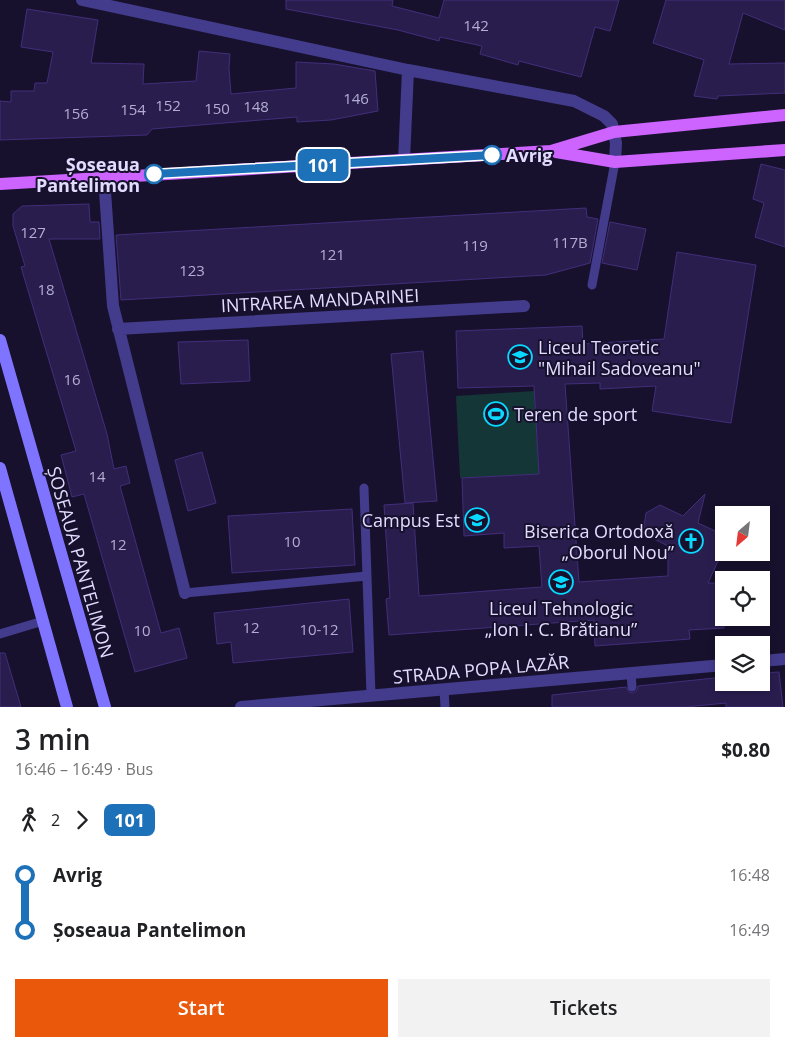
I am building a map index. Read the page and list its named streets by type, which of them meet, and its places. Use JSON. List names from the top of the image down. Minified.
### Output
{"streets":{"main road":["ȘOSEAUA PANTELIMON"],"street":["INTRAREA MANDARINEI","STRADA POPA LAZĂR"]},"places":{"other":["Avrig","Șoseaua Pantelimon"],"school or university":["Liceul Teoretic \"Mihail Sadoveanu\"","Campus Est","Liceul Tehnologic „Ion I. C. Brătianu”"],"sports":["Teren de sport"],"church":["Biserica Ortodoxă „Oborul Nou”"]},"lines":["bus line 101"],"house_numbers":["142","146","152","148","150","154","156","127","117B","119","121","123","18","16","14","10","12","12","10-12","10"],"north":"bottom left","page":{"on_map":"101","heading":["3 min","16:46 – 16:49 · Bus","$0.80"],"legs":["2","101"],"list":[{"name":"Avrig","value":"16:48"},{"name":"Șoseaua Pantelimon","value":"16:49"}],"buttons":["Start","Tickets"]}}
